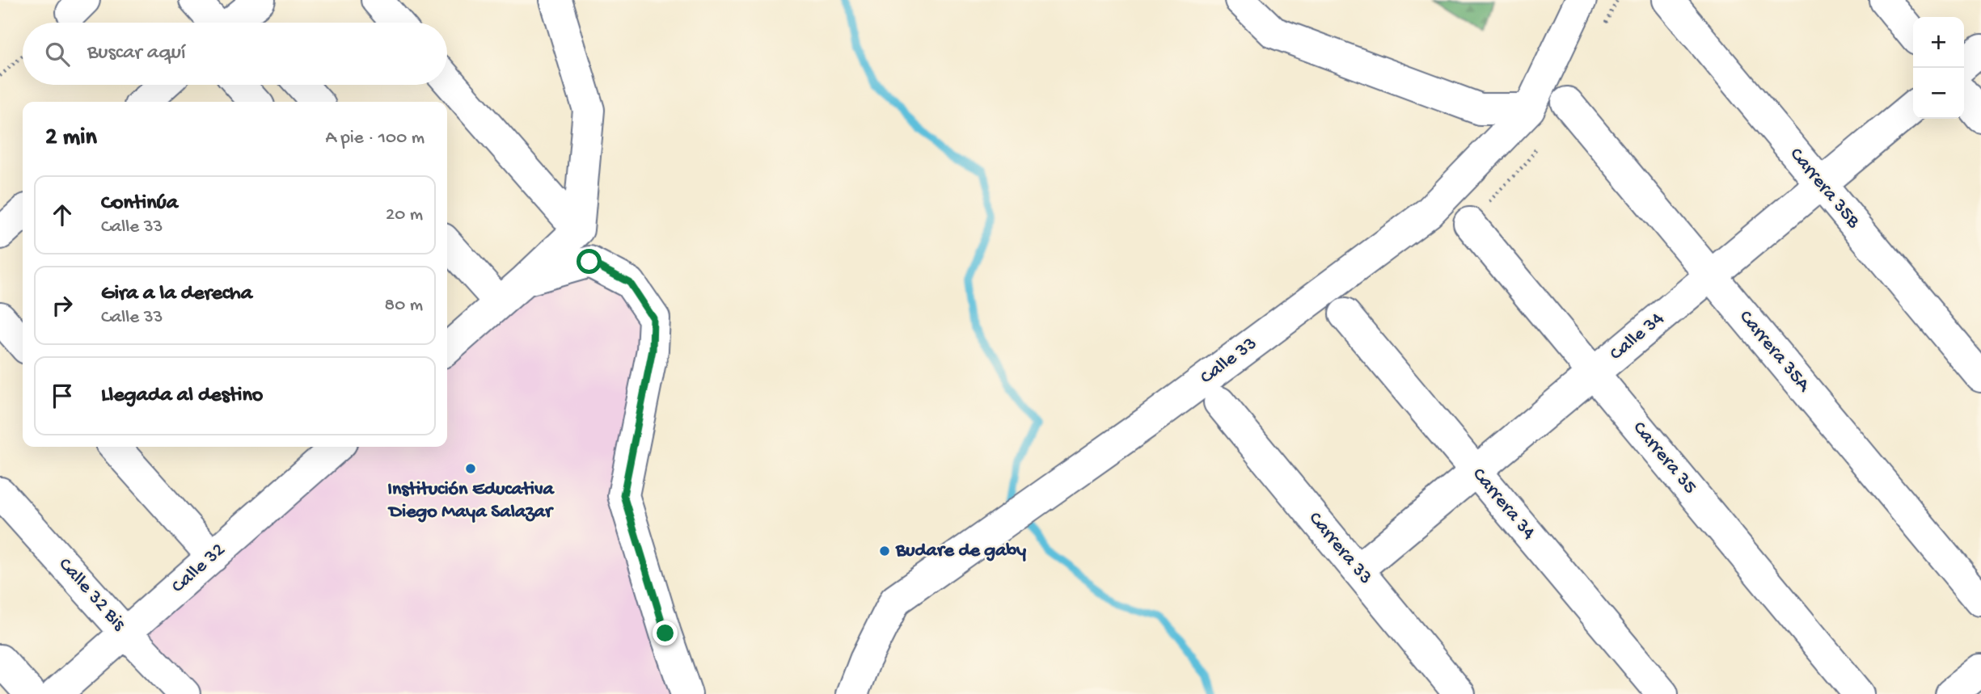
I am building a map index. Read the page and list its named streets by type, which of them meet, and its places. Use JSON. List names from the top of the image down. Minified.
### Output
{"streets":{"street":["Carrera 35B","Calle 34","Carrera 35A","Calle 33","Carrera 35","Carrera 34","Carrera 33","Calle 32","Calle 32 Bis"]},"crossings":[["Carrera 35B","Calle 34"],["Calle 34","Carrera 35A"],["Calle 34","Carrera 35"],["Calle 34","Carrera 34"],["Calle 34","Carrera 33"],["Calle 32","Calle 32 Bis"]],"places":["Institución Educativa Diego Maya Salazar","Budare de gaby"],"page":{"map_buttons":["+","−"],"search":"Buscar aquí","heading":["2 min","A pie · 100 m"],"list":[["Continúa","Calle 33","20 m"],["Gira a la derecha","Calle 33","80 m"],"Llegada al destino"]}}
